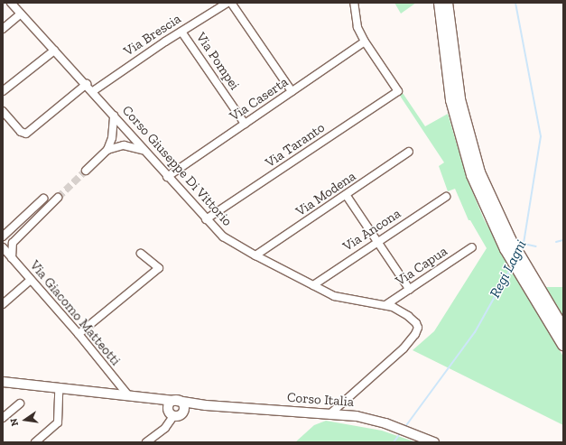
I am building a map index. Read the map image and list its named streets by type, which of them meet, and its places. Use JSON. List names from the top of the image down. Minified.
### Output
{"streets":{"main road":["Corso Italia"],"street":["Via Brescia","Via Pompei","Via Caserta","Via Taranto","Corso Giuseppe Di Vittorio","Via Modena","Via Ancona","Via Capua","Via Giacomo Matteotti"]},"crossings":[["Via Brescia","Via Pompei"],["Via Brescia","Corso Giuseppe Di Vittorio"],["Via Pompei","Via Caserta"],["Via Caserta","Via Taranto"],["Via Caserta","Corso Giuseppe Di Vittorio"],["Via Taranto","Corso Giuseppe Di Vittorio"],["Corso Giuseppe Di Vittorio","Via Modena"],["Corso Giuseppe Di Vittorio","Via Ancona"],["Corso Giuseppe Di Vittorio","Via Capua"],["Corso Giuseppe Di Vittorio","Corso Italia"],["Via Giacomo Matteotti","Corso Italia"]],"water":["Regi Lagni"],"north":"left"}
